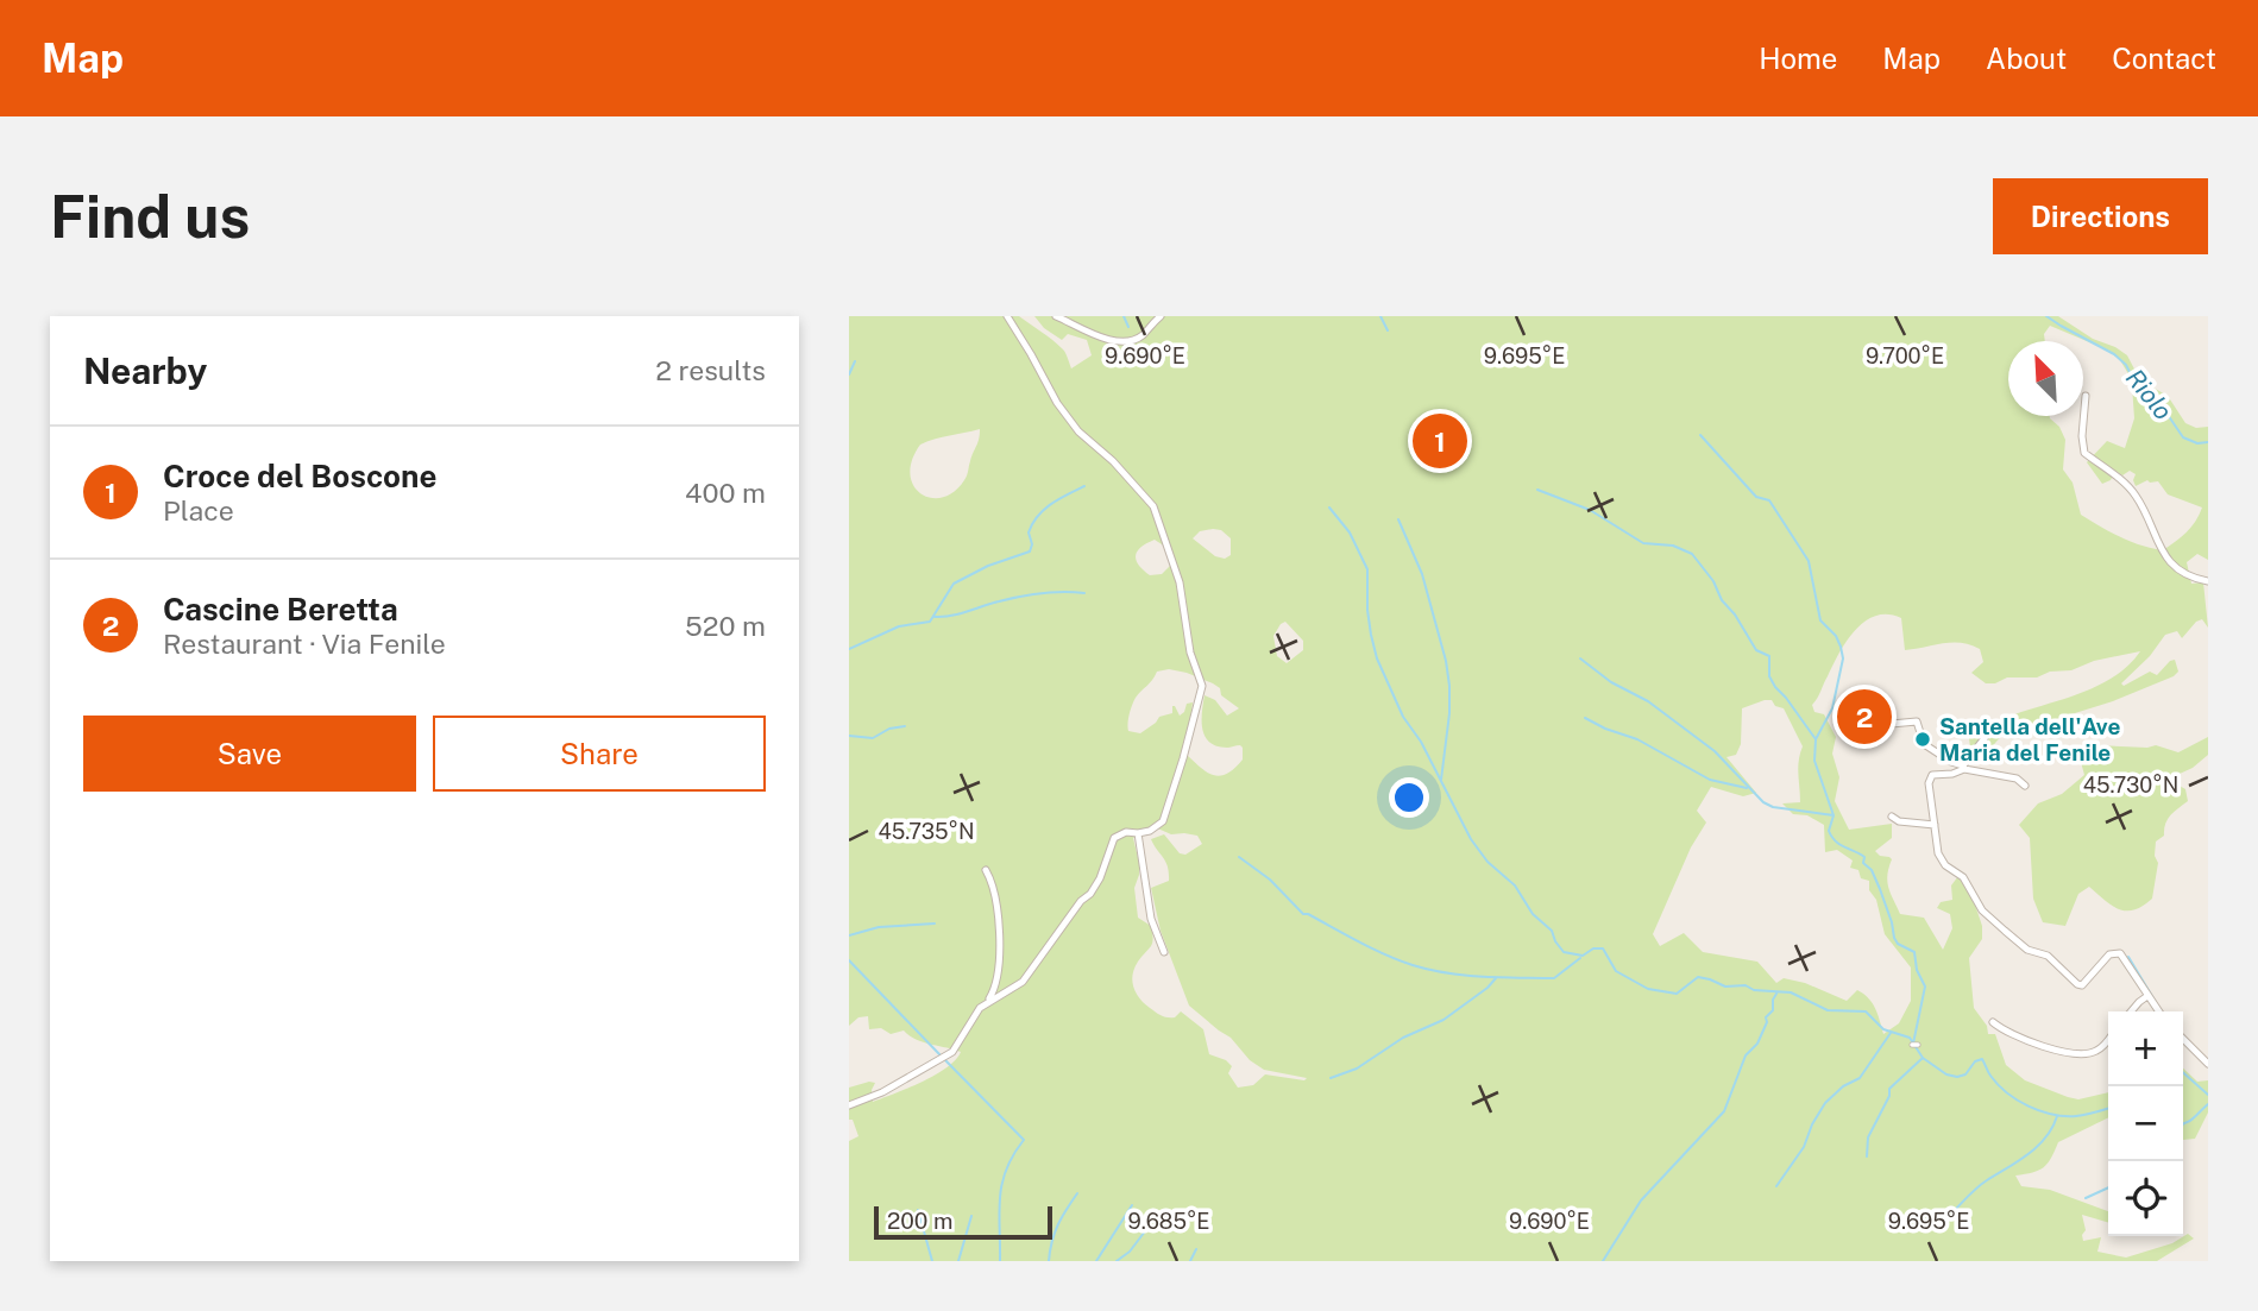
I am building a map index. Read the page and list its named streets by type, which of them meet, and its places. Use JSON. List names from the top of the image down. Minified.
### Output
{"water":["Riolo"],"places":["Santella dell'Ave Maria del Fenile"],"scale_bar":"200 m","north":"top left","page":{"header":"Map","nav":["Home","Map","About","Contact"],"buttons":["Directions",["Save","Share"]],"title":"Find us","heading":["Nearby","2 results"],"pins":["1","2"],"list":[{"mark":"1","name":"Croce del Boscone","note":"Place","value":"400 m"},{"mark":"2","name":"Cascine Beretta","note":"Restaurant · Via Fenile","value":"520 m"}],"map_buttons":["+","−"],"scale":"200 m"},"coordinates":["9.690°E","9.695°E","9.700°E","45.730°N","45.735°N","9.685°E"]}
